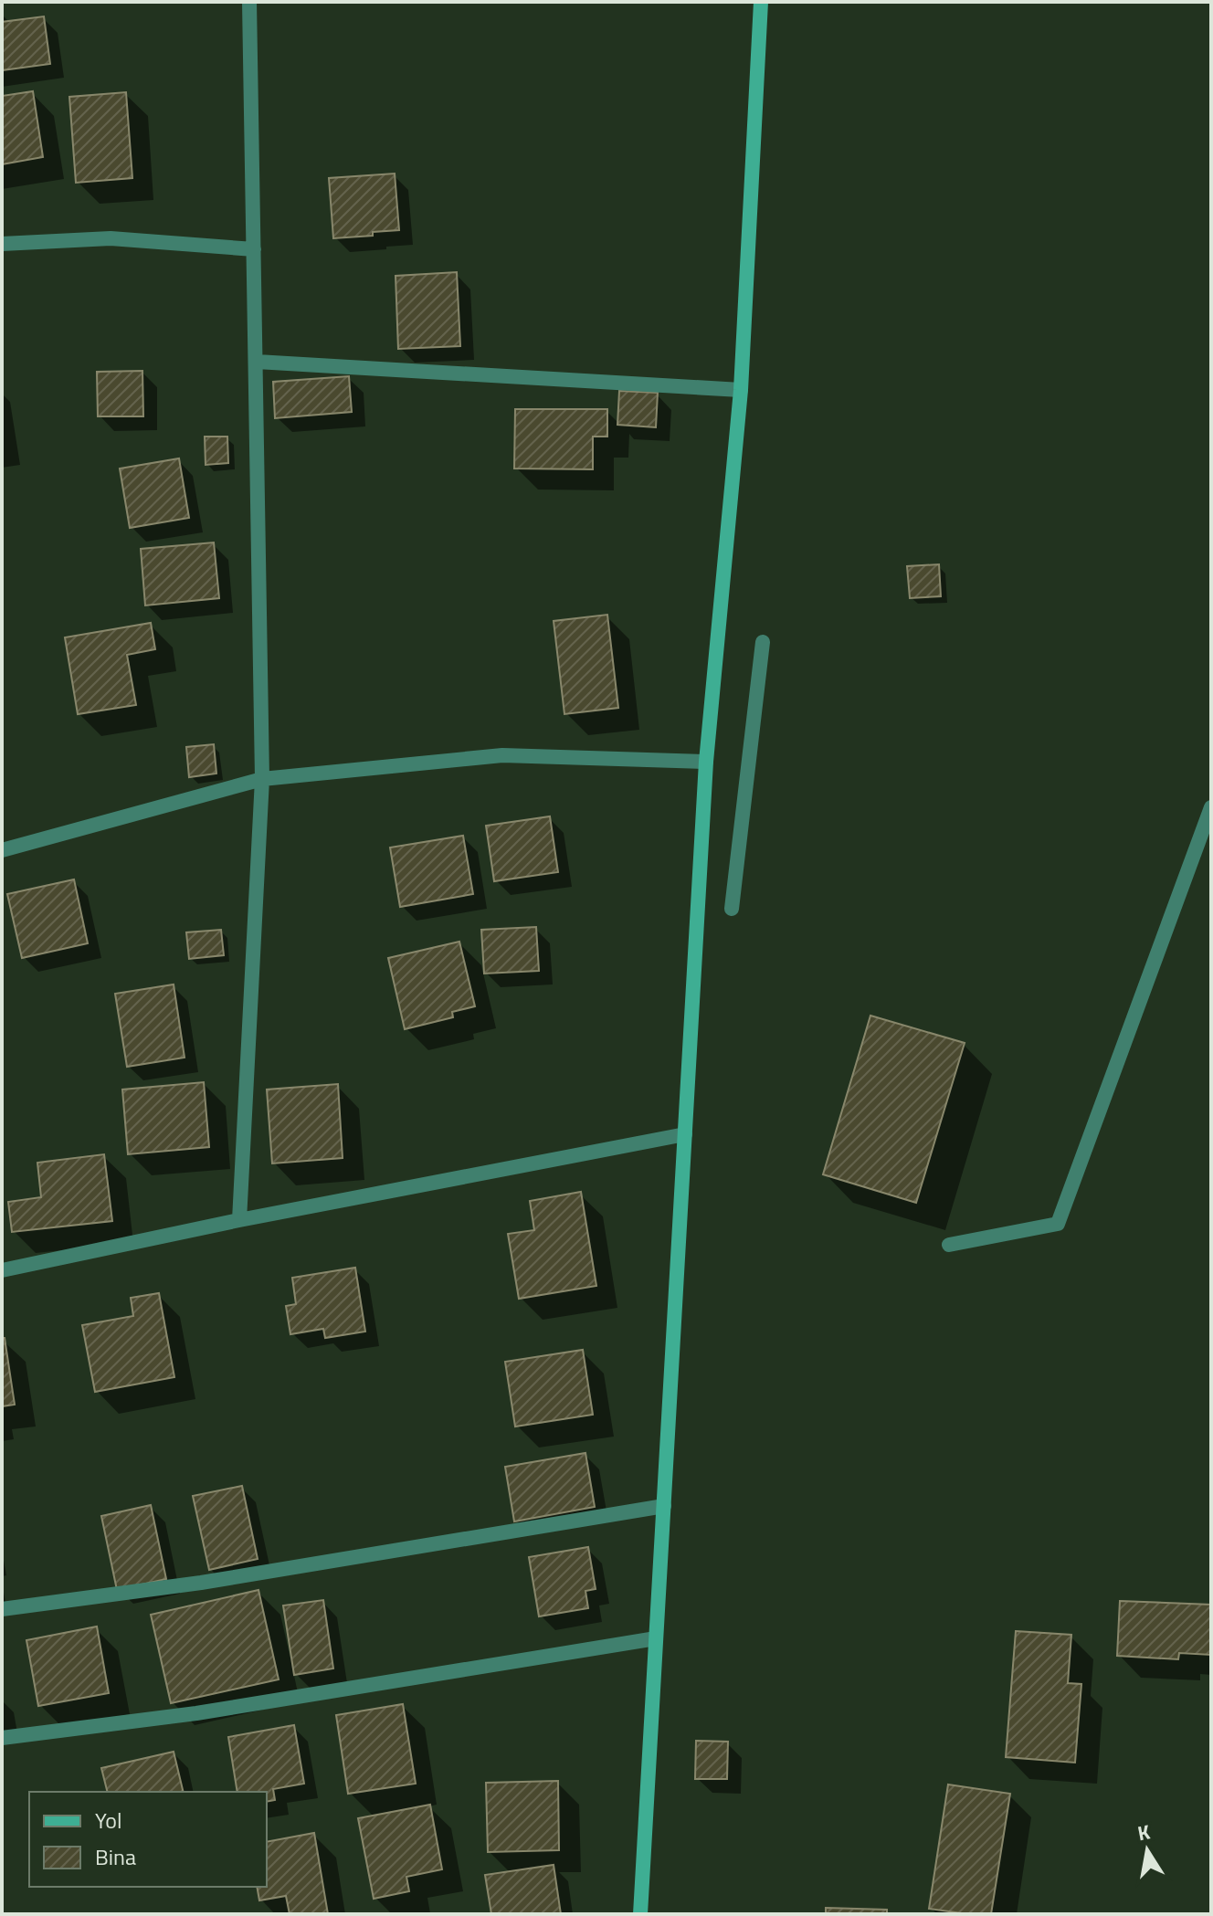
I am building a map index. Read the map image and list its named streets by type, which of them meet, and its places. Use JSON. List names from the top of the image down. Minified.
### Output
{"legend":["Yol","Bina"],"north":"top"}
